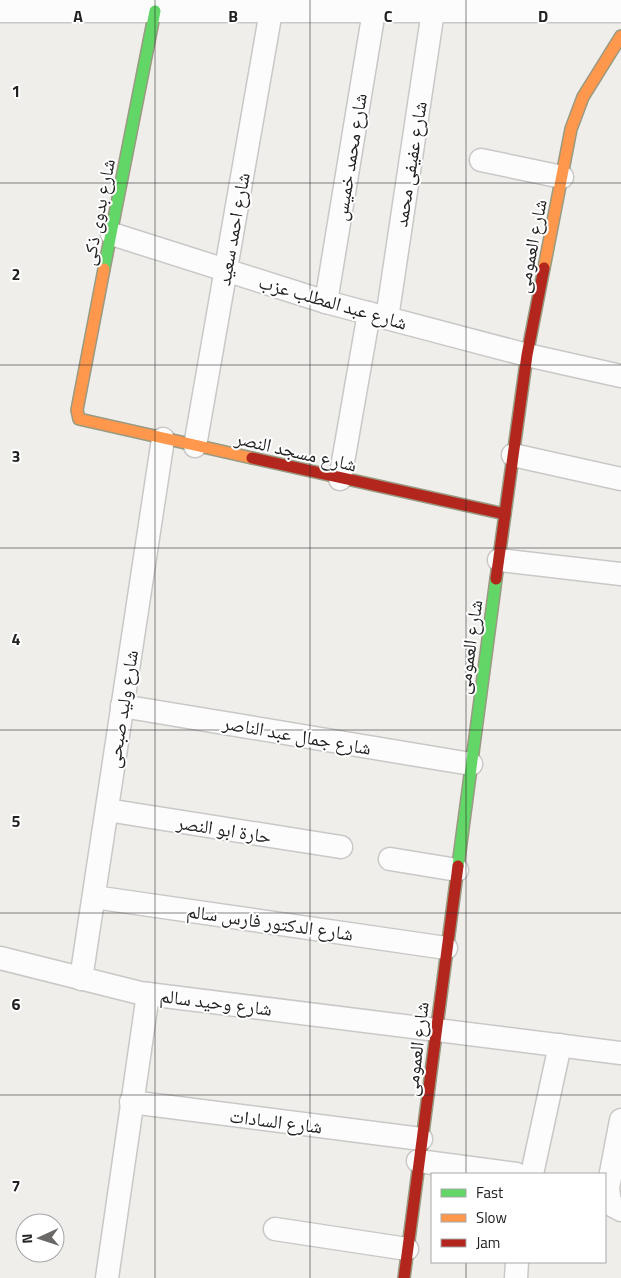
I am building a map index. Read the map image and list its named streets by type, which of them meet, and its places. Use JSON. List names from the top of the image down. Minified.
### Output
{"streets":{"street":["شارع محمد خميس","شارع عفيفى محمد","شارع بدوى ذكى","شارع احمد سعيد","شارع العمومى","شارع عبد المطلب عزب","شارع مسجد النصر","شارع وليد صبحى","شارع جمال عبد الناصر","حارة ابو النصر","شارع الدكتور فارس سالم","شارع وحيد سالم","شارع السادات"]},"crossings":[["شارع محمد خميس","شارع عبد المطلب عزب"],["شارع عفيفى محمد","شارع عبد المطلب عزب"],["شارع عفيفى محمد","شارع مسجد النصر"],["شارع بدوى ذكى","شارع عبد المطلب عزب"],["شارع بدوى ذكى","شارع مسجد النصر"],["شارع احمد سعيد","شارع عبد المطلب عزب"],["شارع احمد سعيد","شارع مسجد النصر"],["شارع العمومى","شارع عبد المطلب عزب"],["شارع العمومى","شارع مسجد النصر"],["شارع العمومى","شارع جمال عبد الناصر"],["شارع العمومى","شارع الدكتور فارس سالم"],["شارع العمومى","شارع وحيد سالم"],["شارع العمومى","شارع السادات"],["شارع مسجد النصر","شارع وليد صبحى"],["شارع وليد صبحى","شارع جمال عبد الناصر"],["شارع وليد صبحى","حارة ابو النصر"],["شارع وليد صبحى","شارع الدكتور فارس سالم"],["شارع وليد صبحى","شارع وحيد سالم"]],"legend":["Fast","Slow","Jam"],"north":"left","grid":{"columns":["A","B","C","D"],"rows":["1","2","3","4","5","6","7"]}}
